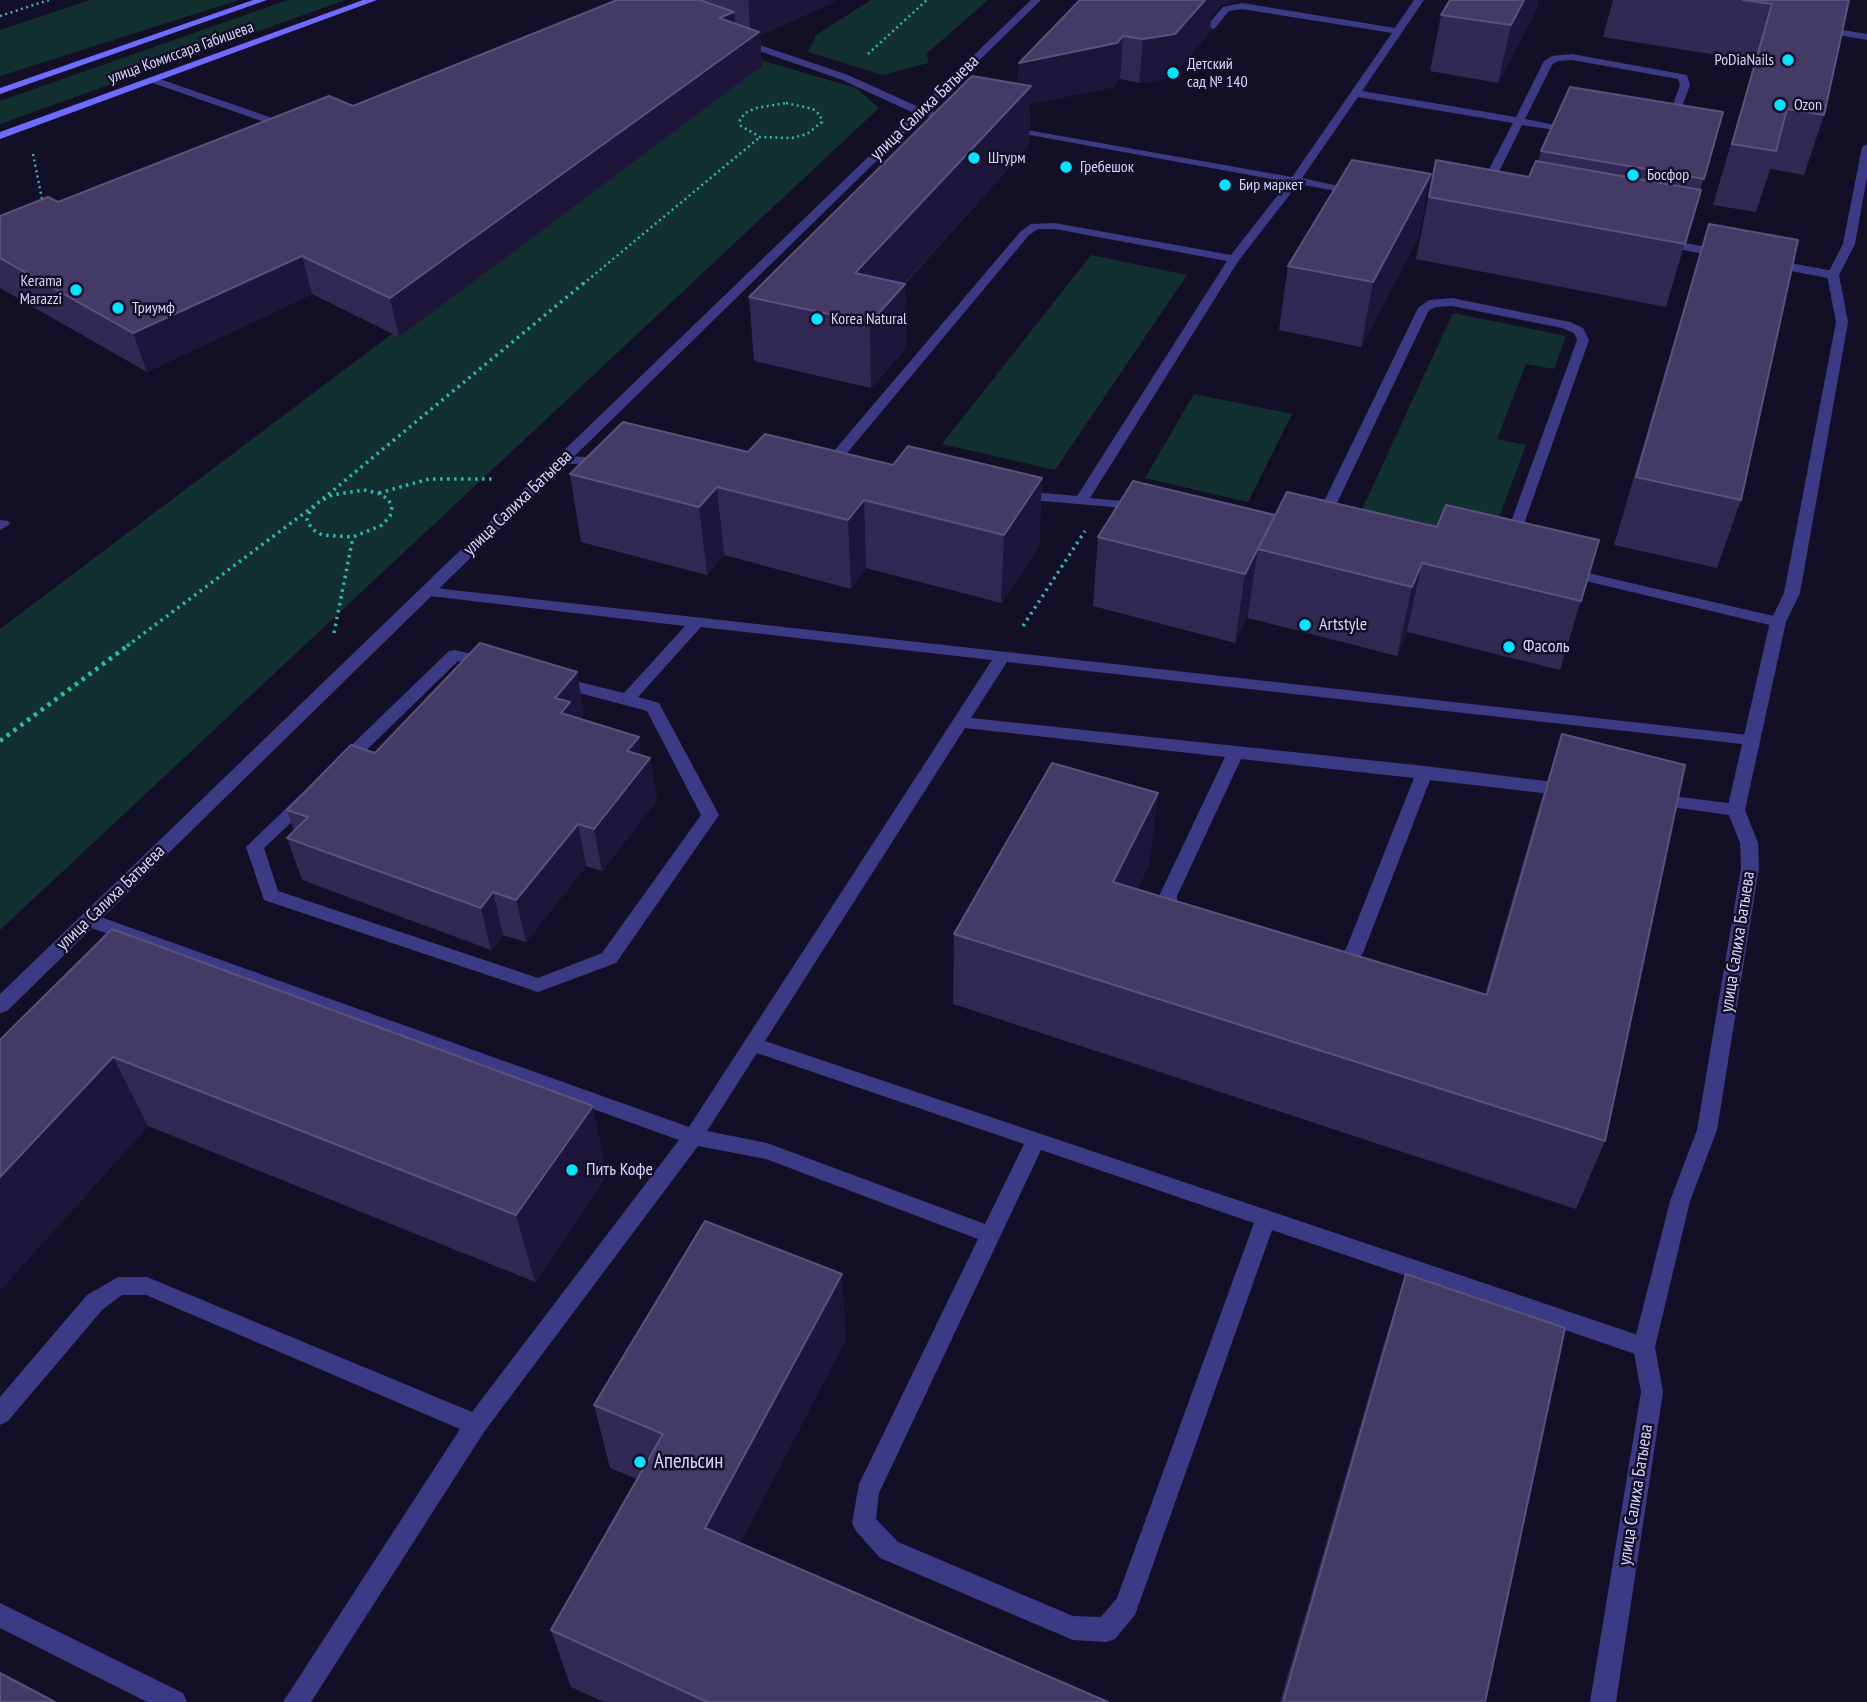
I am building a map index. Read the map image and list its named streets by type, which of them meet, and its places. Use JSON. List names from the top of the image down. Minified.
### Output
{"streets":{"street":["улица Комиссара Габишева","улица Салиха Батыева"]},"places":["PoDiaNails","Детский сад № 140","Ozon","Штурм","Гребешок","Босфор","Бир маркет","Kerama Marazzi","Триумф","Korea Natural","Artstyle","Фасоль","Пить Кофе","Апельсин"]}
